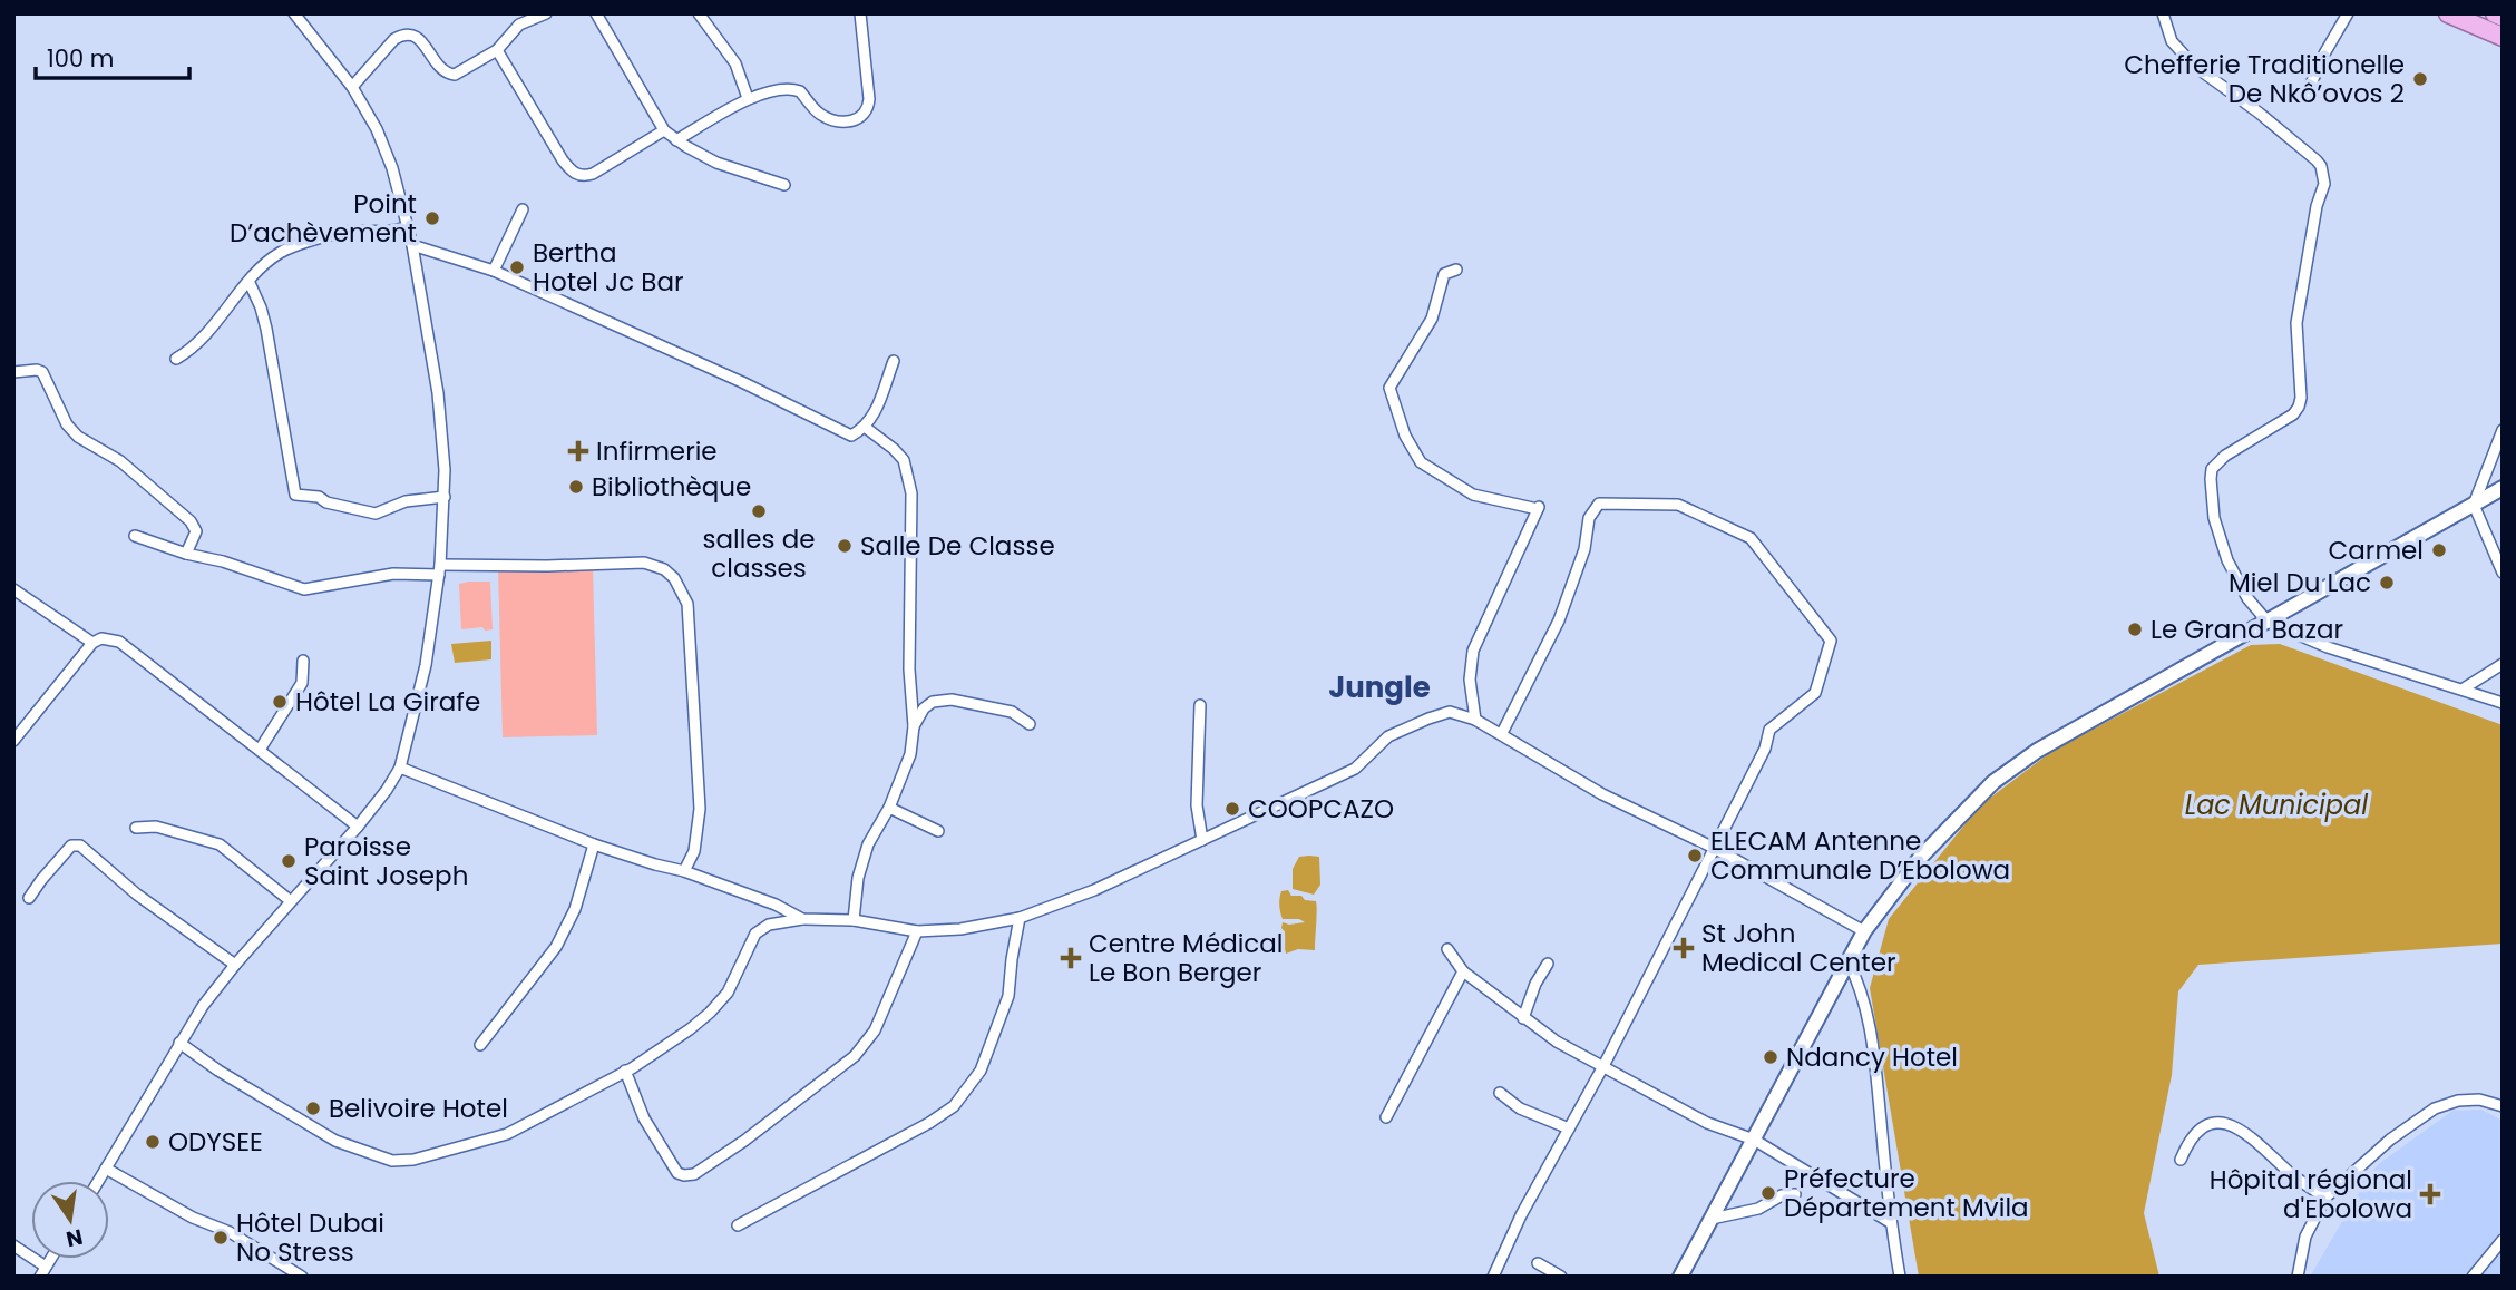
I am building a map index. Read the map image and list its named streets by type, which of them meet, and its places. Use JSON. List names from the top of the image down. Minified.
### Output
{"districts":["Jungle"],"water":["Lac Municipal"],"places":{"other":["Chefferie Traditionelle De Nkô’ovos 2","Point D’achèvement","Bertha Hotel Jc Bar","Bibliothèque","salles de classes","Salle De Classe","Carmel","Miel Du Lac","Le Grand Bazar","Hôtel La Girafe","COOPCAZO","ELECAM Antenne Communale D’Ebolowa","Paroisse Saint Joseph","Ndancy Hotel","Belivoire Hotel","ODYSEE","Préfecture Département Mvila","Hôtel Dubai No Stress"],"health":["Infirmerie","St John Medical Center","Centre Médical Le Bon Berger","Hôpital régional d'Ebolowa"]},"scale_bar":"100 m","north":"bottom"}
